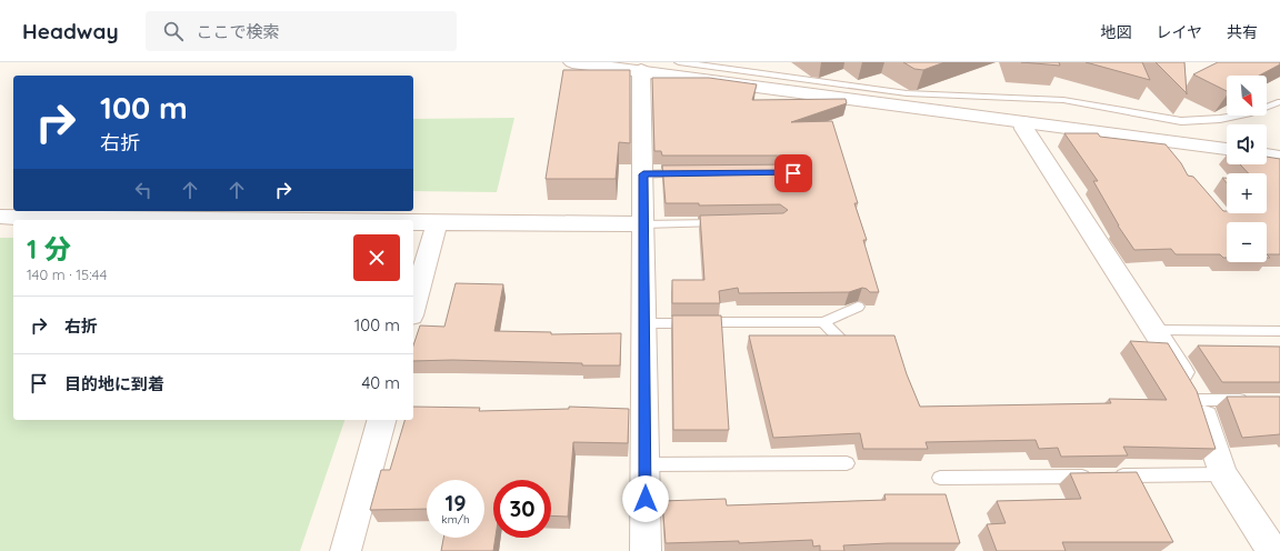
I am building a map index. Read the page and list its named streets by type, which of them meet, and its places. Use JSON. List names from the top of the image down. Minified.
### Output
{"north":"bottom right","page":{"header":"Headway","search":"ここで検索","nav":["地図","レイヤ","共有"],"map_buttons":["+","−"],"turn":["100 m","右折"],"heading":["1 分","140 m · 15:44"],"list":[{"name":"右折","value":"100 m"},{"name":"目的地に到着","value":"40 m"}],"speed":"19 km/h","limit":"30"}}
